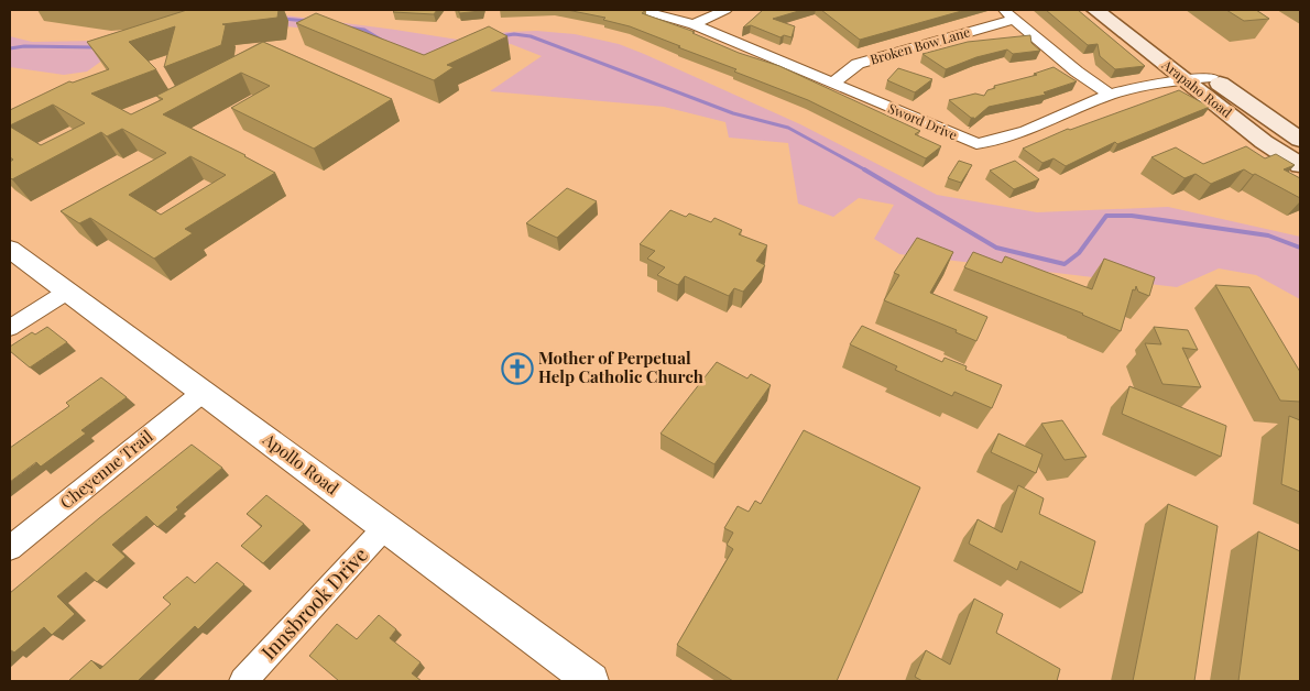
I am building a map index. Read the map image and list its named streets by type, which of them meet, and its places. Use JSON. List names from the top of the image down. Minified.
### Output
{"streets":{"main road":["Arapaho Road"],"street":["Broken Bow Lane","Sword Drive","Apollo Road","Cheyenne Trail","Innsbrook Drive"]},"crossings":[["Broken Bow Lane","Sword Drive"],["Arapaho Road","Sword Drive"],["Apollo Road","Cheyenne Trail"],["Apollo Road","Innsbrook Drive"]],"places":{"church":["Mother of Perpetual Help Catholic Church"]}}
